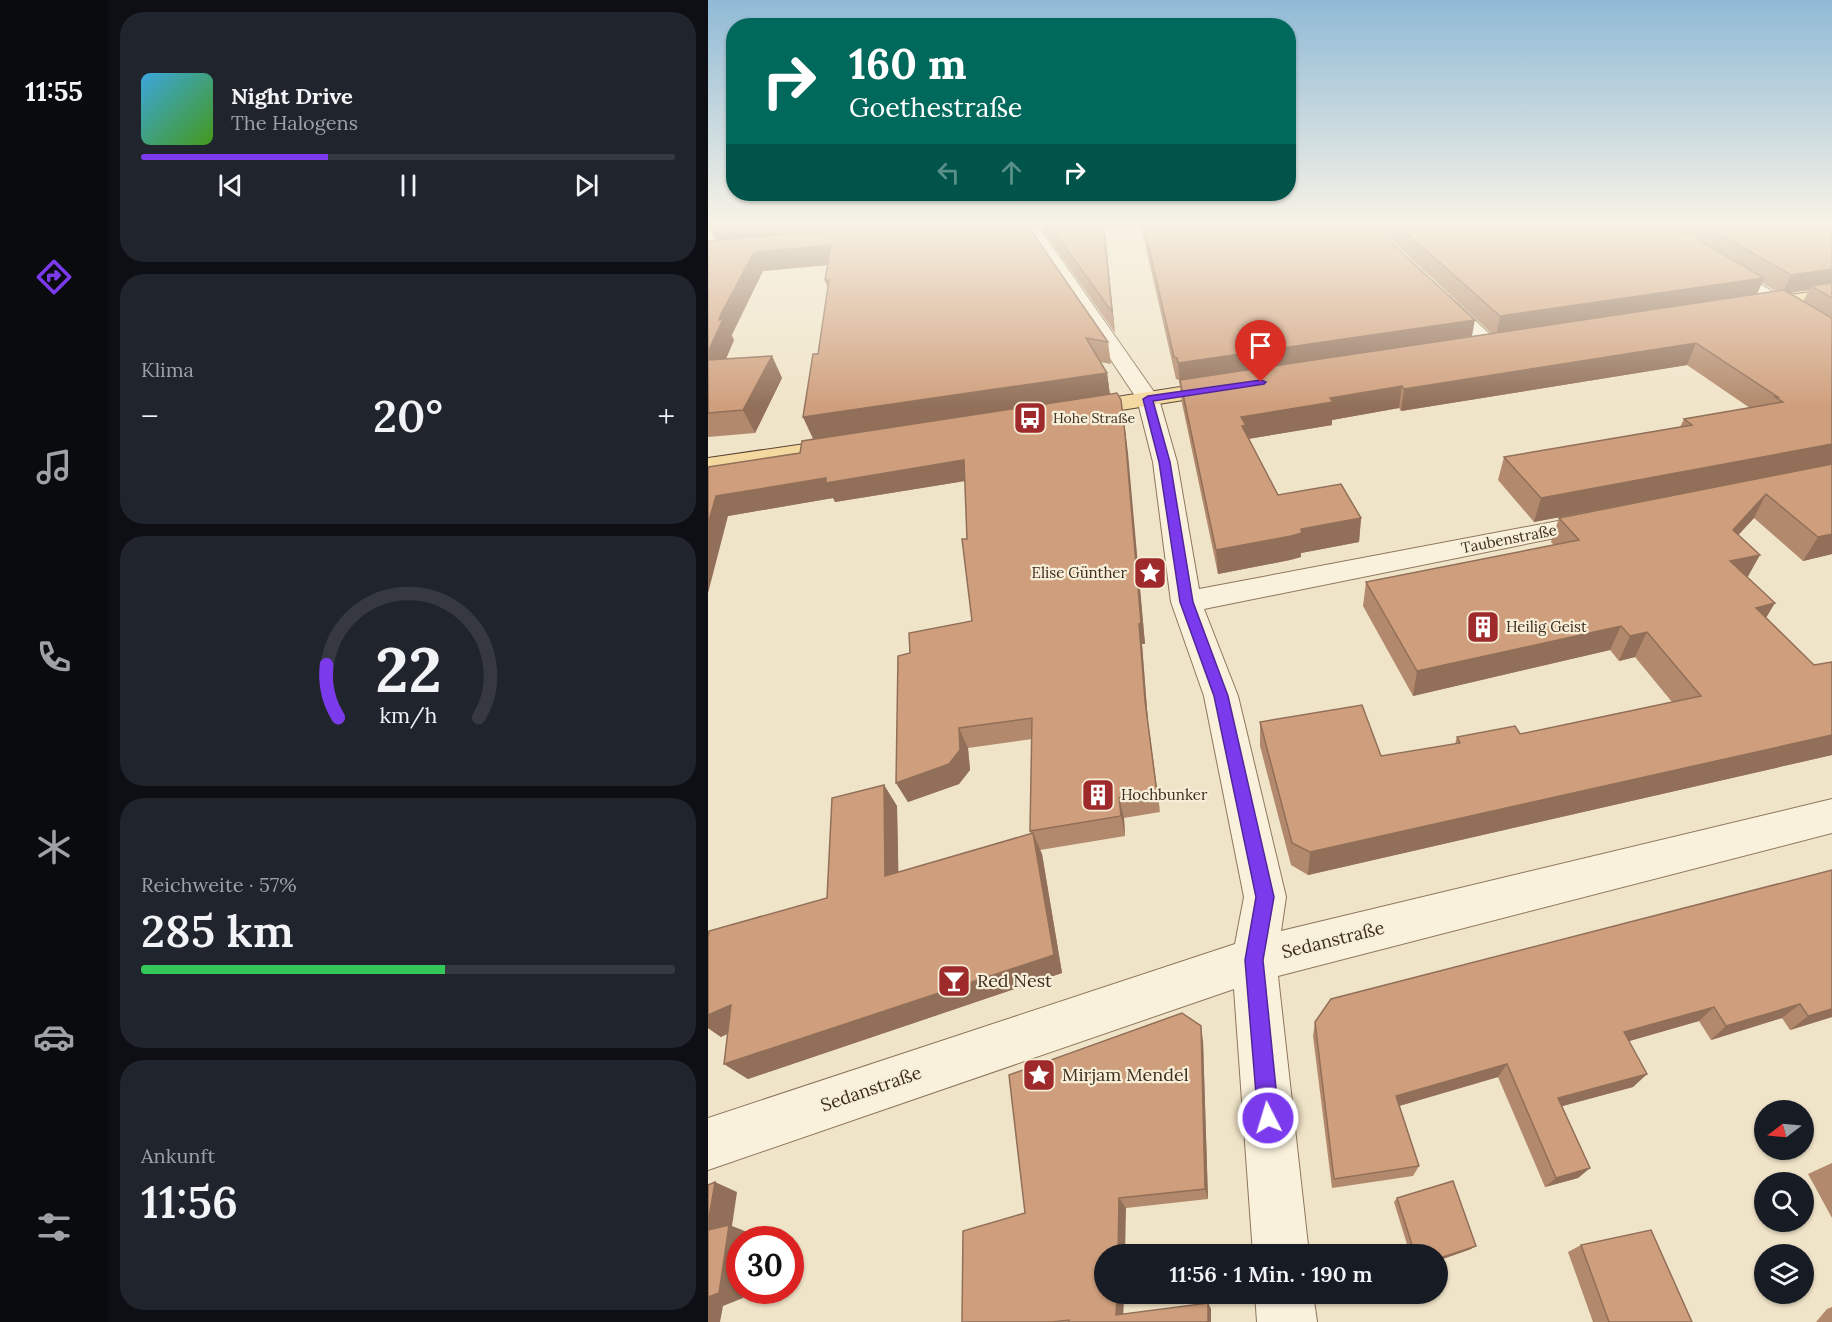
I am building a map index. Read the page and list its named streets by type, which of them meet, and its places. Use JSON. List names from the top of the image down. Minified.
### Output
{"streets":{"street":["Taubenstraße","Sedanstraße"]},"places":{"bus stop":["Hohe Straße"],"place":["Elise Günther","Mirjam Mendel"],"building":["Heilig Geist","Hochbunker"],"bar":["Red Nest"]},"north":"left","page":{"tabs":"11:55","turn":["160 m","Goethestraße"],"song":["Night Drive","The Halogens"],"tile":["Klima",["Reichweite · 57%","285 km"],["Ankunft","11:56"]],"heat":["−","20°","+"],"limit":"30","trip":"11:56 · 1 Min. · 190 m","gauge":["22","km/h"]}}
